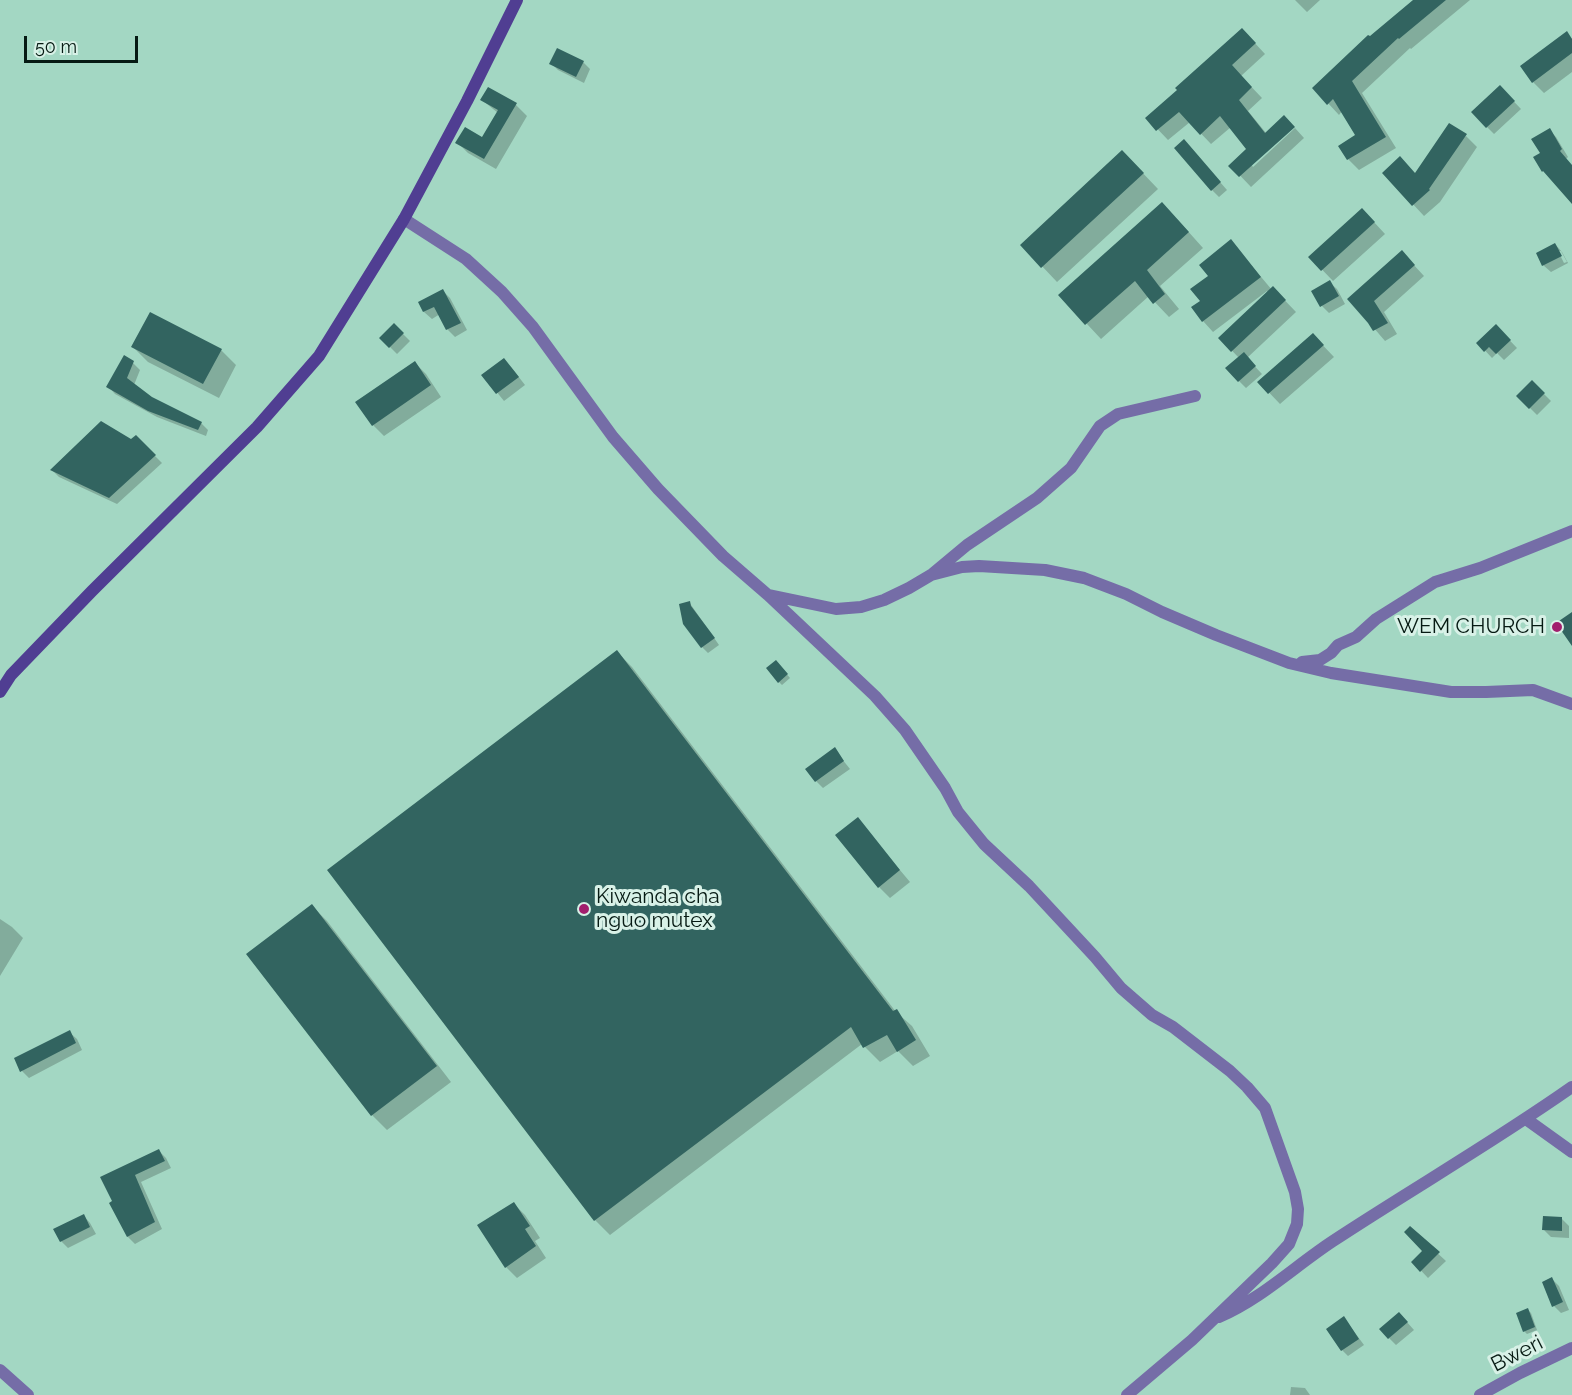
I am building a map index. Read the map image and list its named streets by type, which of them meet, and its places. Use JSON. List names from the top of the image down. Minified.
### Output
{"streets":{"street":["Bweri"]},"places":["WEM CHURCH","Kiwanda cha nguo mutex"],"scale_bar":"50 m"}
